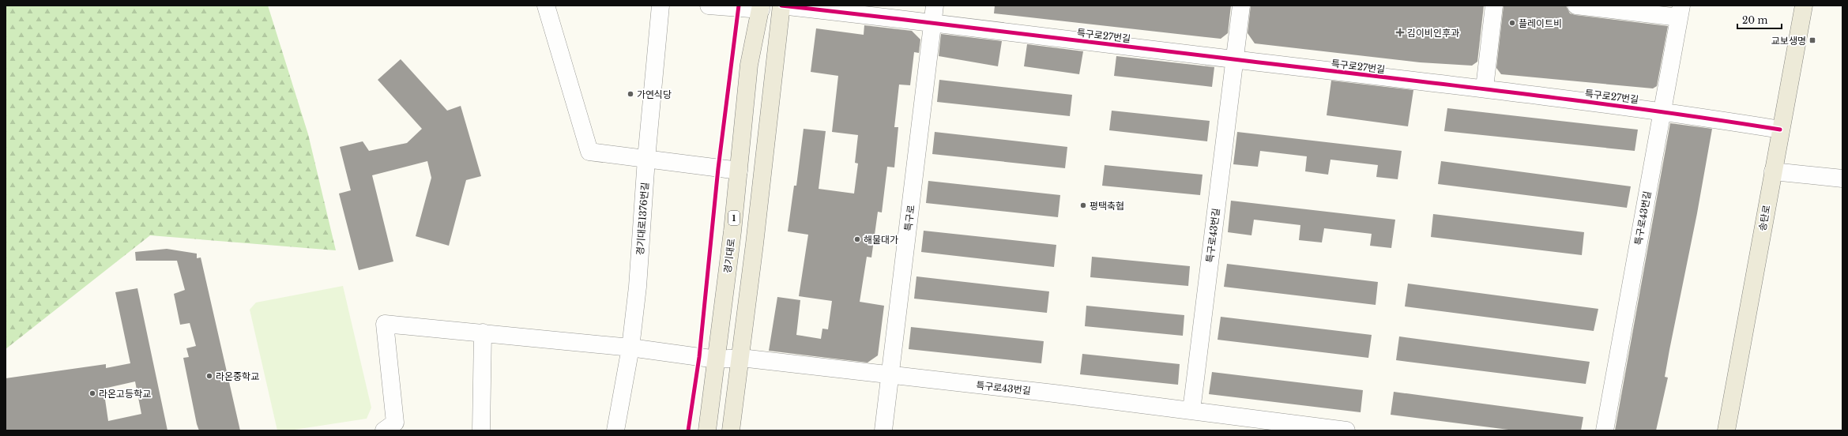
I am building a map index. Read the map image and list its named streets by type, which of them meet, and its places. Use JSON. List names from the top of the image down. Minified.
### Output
{"streets":{"main road":["1","송탄로","경기대로"],"street":["특구로27번길","특구로","특구로43번길","경기대로1376번길"]},"crossings":[["특구로27번길","특구로"],["특구로27번길","특구로43번길"],["특구로27번길","송탄로"],["특구로","특구로43번길"],["특구로43번길","경기대로1376번길"],["특구로43번길","경기대로"]],"places":{"other":["플레이트비","가연식당","평택축협","해물대가","라온중학교","라온고등학교"],"health":["김이비인후과"],"transit":["교보생명"]},"scale_bar":"20 m"}
